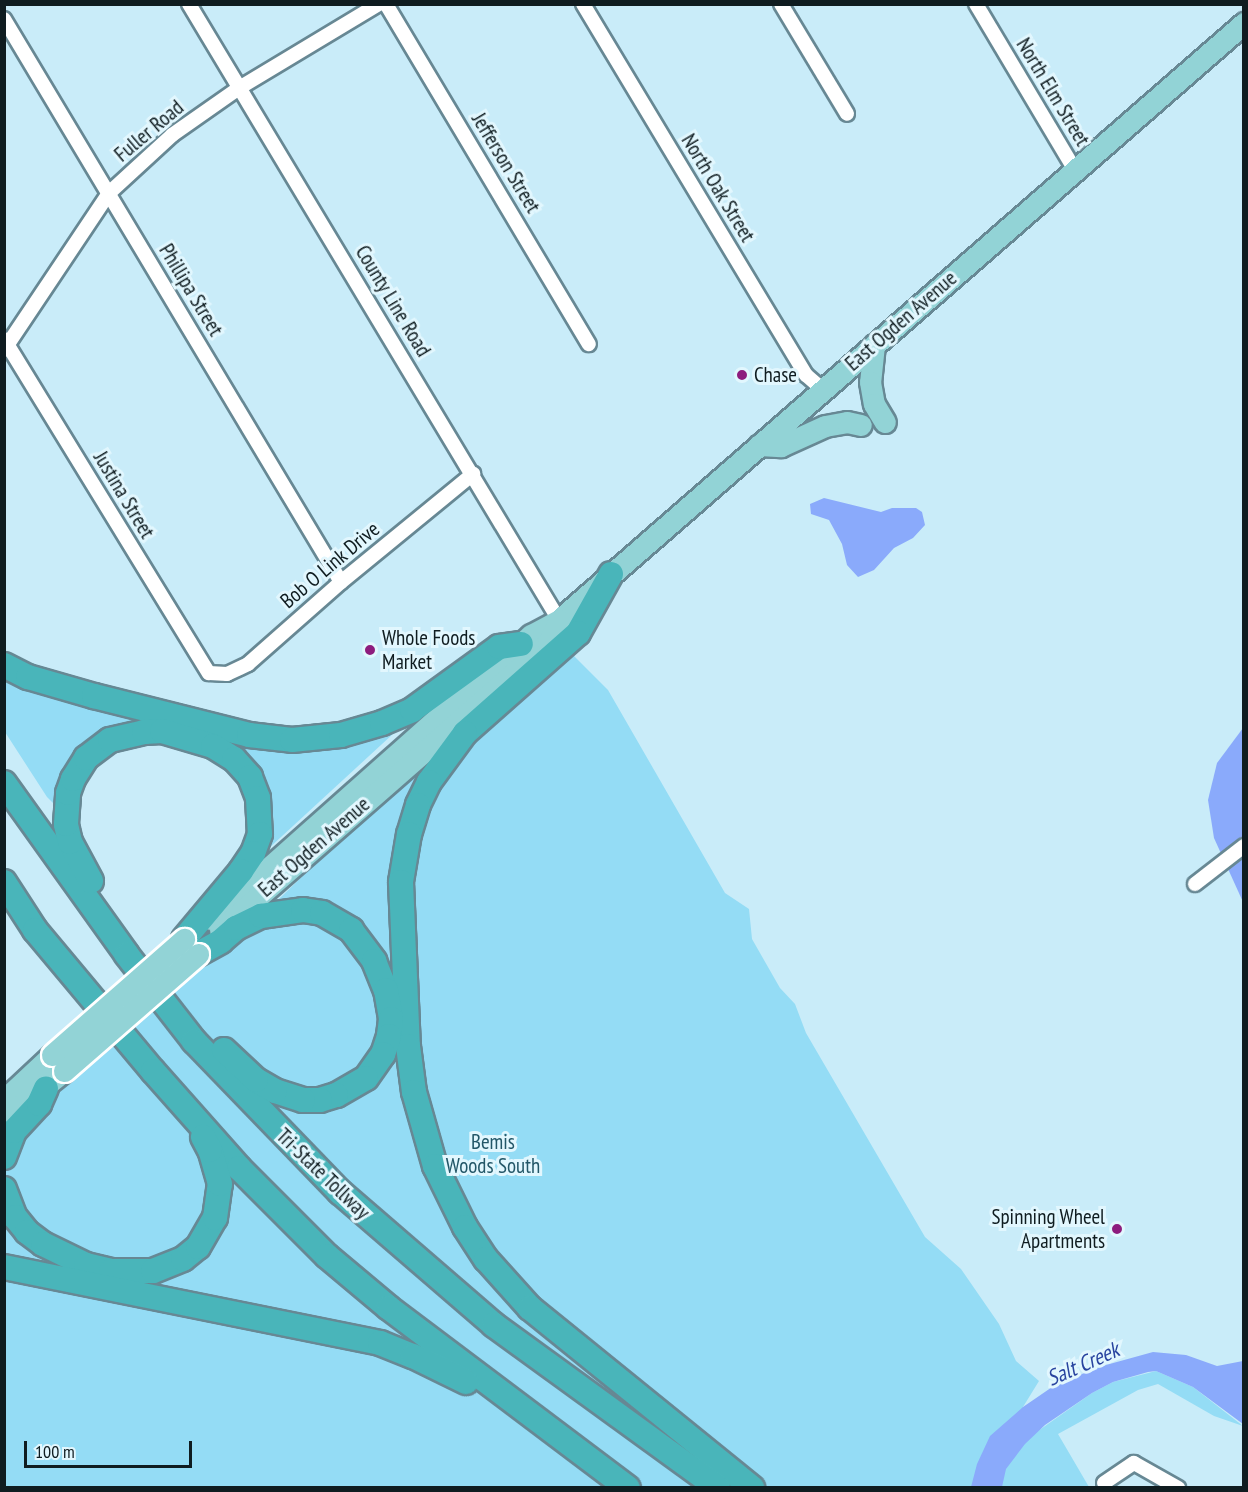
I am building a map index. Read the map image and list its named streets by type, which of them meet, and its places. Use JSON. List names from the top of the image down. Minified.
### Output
{"streets":{"highway":["Tri-State Tollway"],"main road":["East Ogden Avenue"],"street":["North Elm Street","Fuller Road","Jefferson Street","North Oak Street","Phillipa Street","County Line Road","Justina Street","Bob O Link Drive"]},"crossings":[["North Elm Street","East Ogden Avenue"],["Fuller Road","Phillipa Street"],["Fuller Road","County Line Road"],["Fuller Road","Justina Street"],["North Oak Street","East Ogden Avenue"],["Phillipa Street","Bob O Link Drive"],["County Line Road","East Ogden Avenue"],["County Line Road","Bob O Link Drive"],["Justina Street","Bob O Link Drive"]],"water":["Salt Creek"],"parks":["Bemis Woods South"],"places":["Chase","Whole Foods Market","Spinning Wheel Apartments"],"scale_bar":"100 m"}
